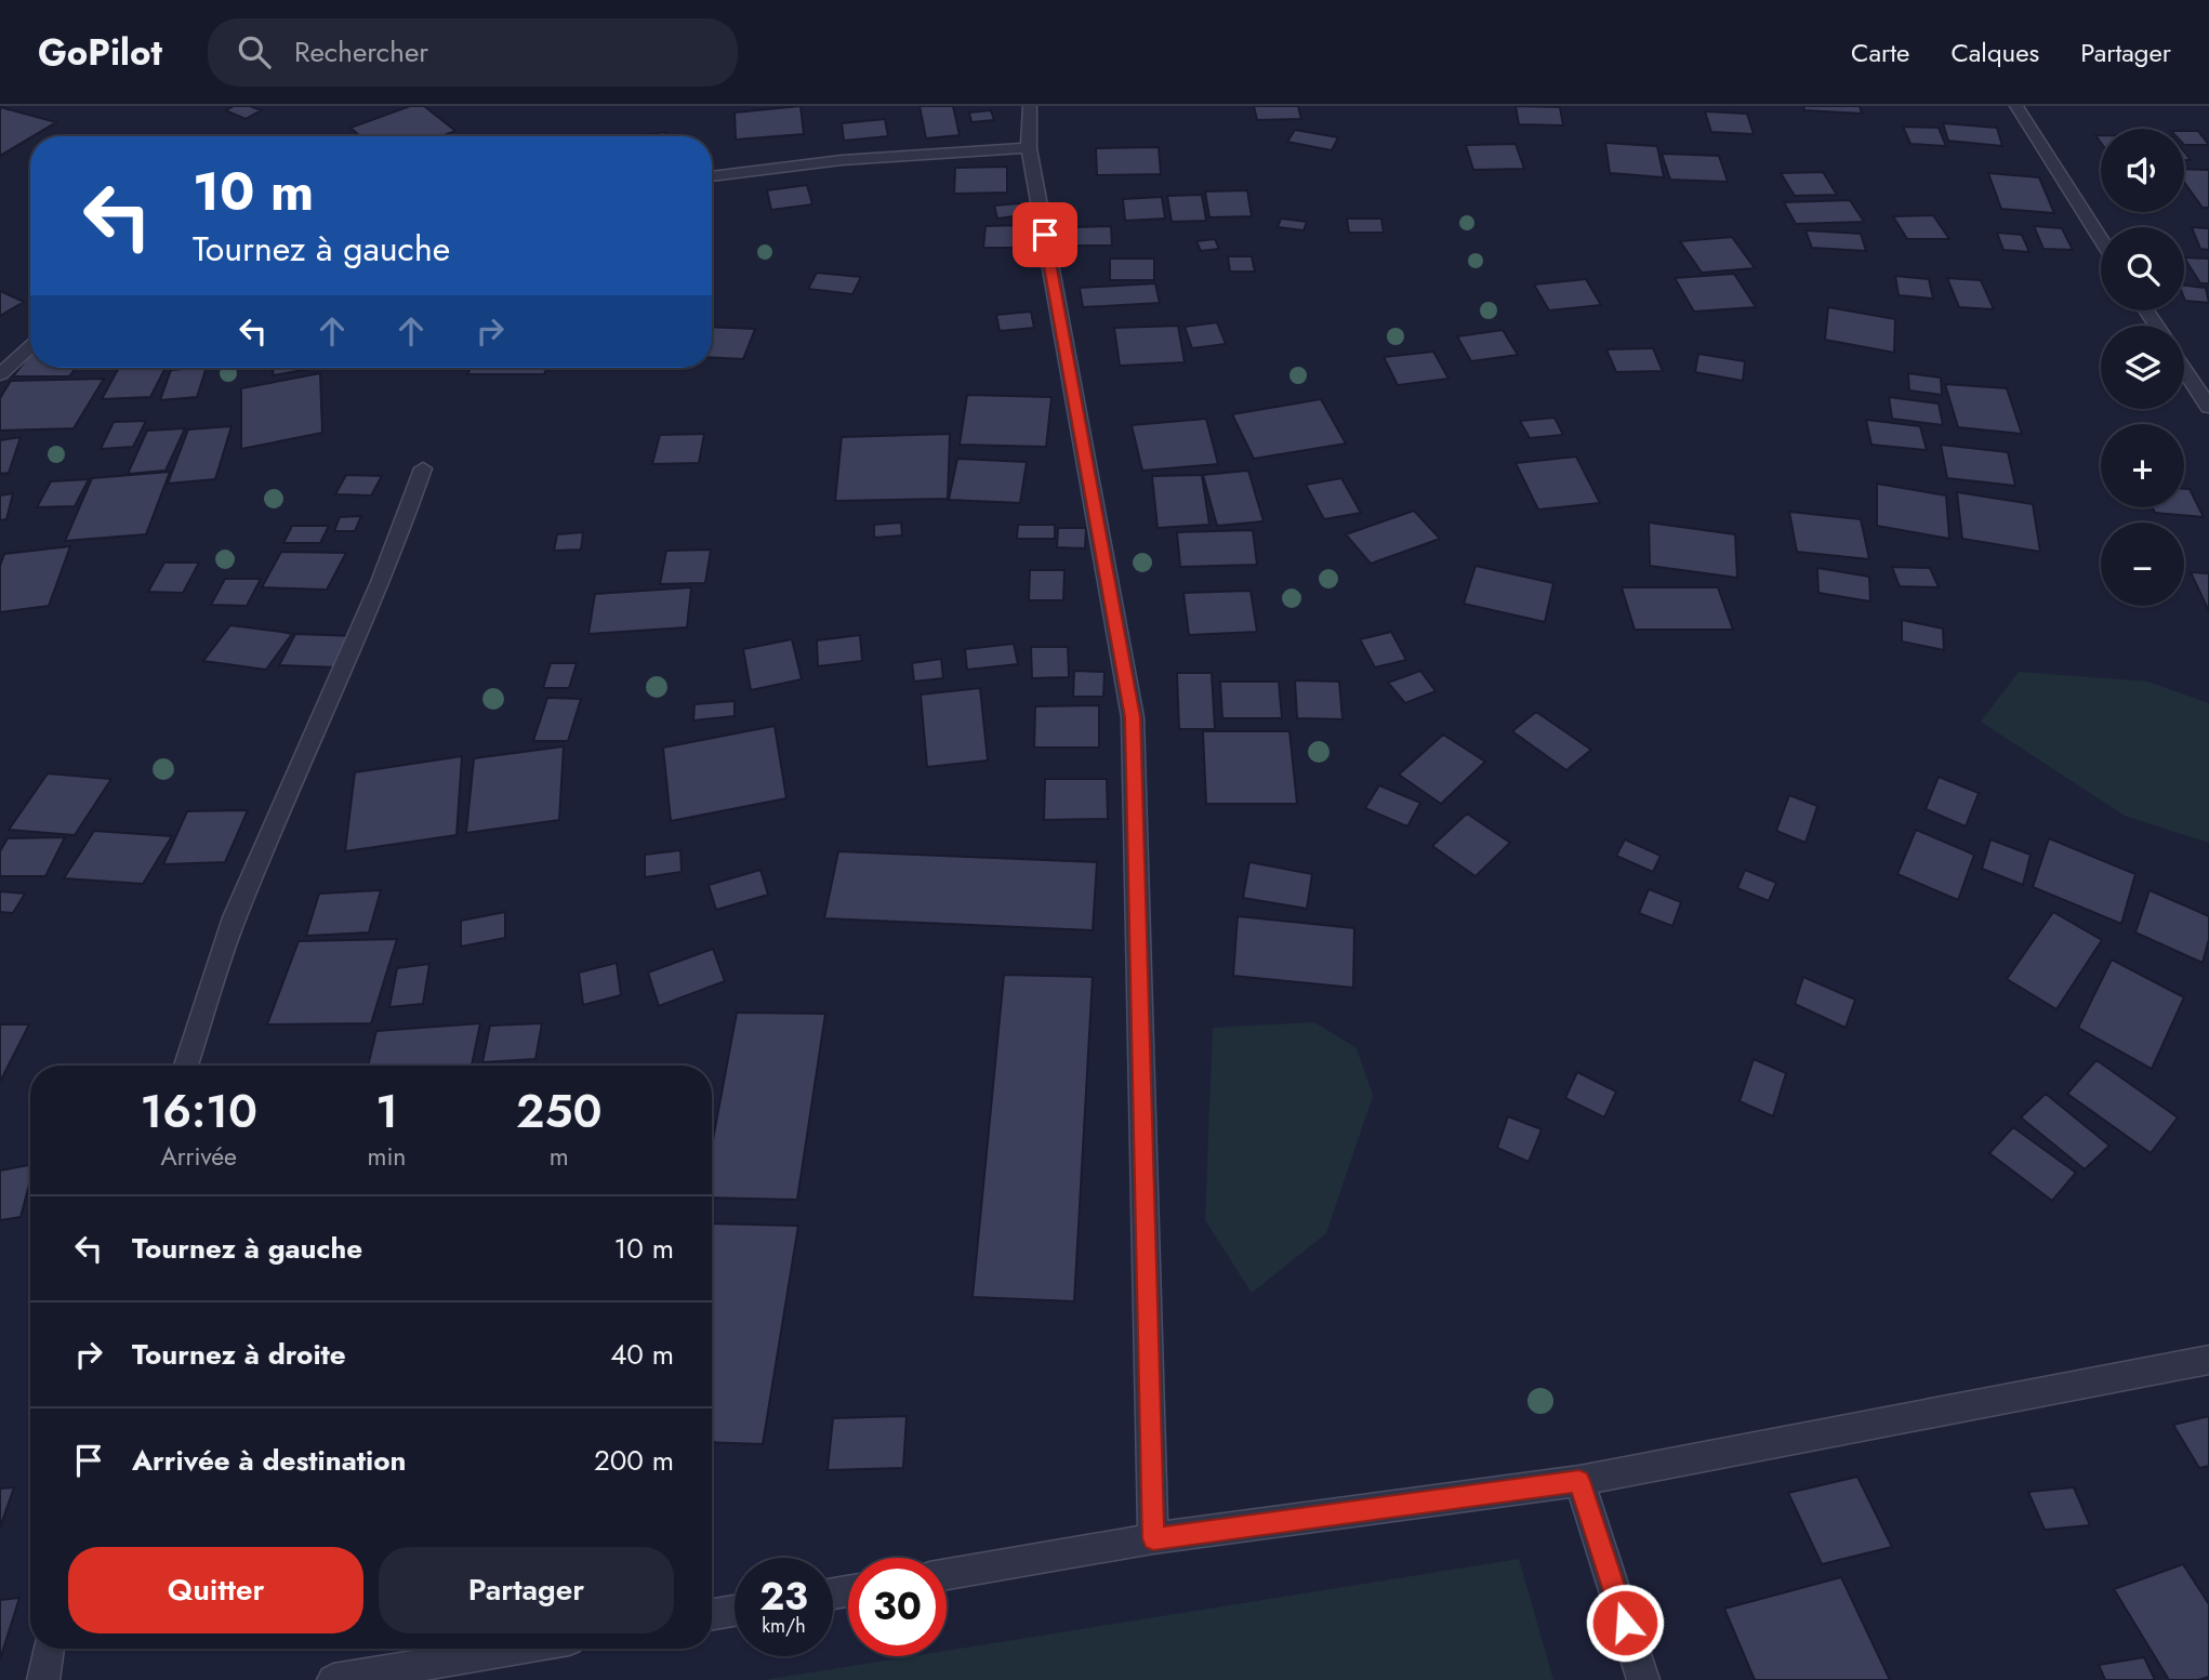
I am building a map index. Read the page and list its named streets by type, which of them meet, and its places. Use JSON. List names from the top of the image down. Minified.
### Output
{"page":{"header":"GoPilot","search":"Rechercher","nav":["Carte","Calques","Partager"],"map_buttons":["+","−"],"turn":["10 m","Tournez à gauche"],"eta":["16:10","Arrivée","1","min","250","m"],"list":[{"name":"Tournez à gauche","value":"10 m"},{"name":"Tournez à droite","value":"40 m"},{"name":"Arrivée à destination","value":"200 m"}],"buttons":["Quitter","Partager"],"speed":"23 km/h","limit":"30"}}
